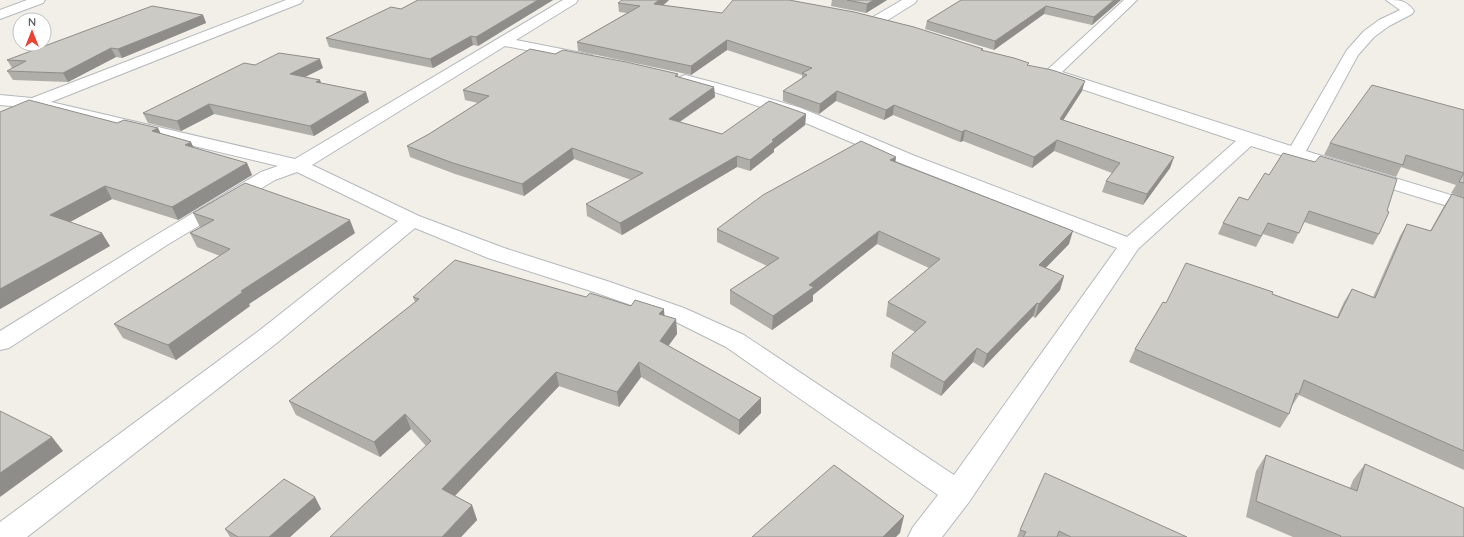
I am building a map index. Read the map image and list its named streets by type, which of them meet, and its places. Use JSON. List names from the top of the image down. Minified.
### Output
{"north":"top"}
